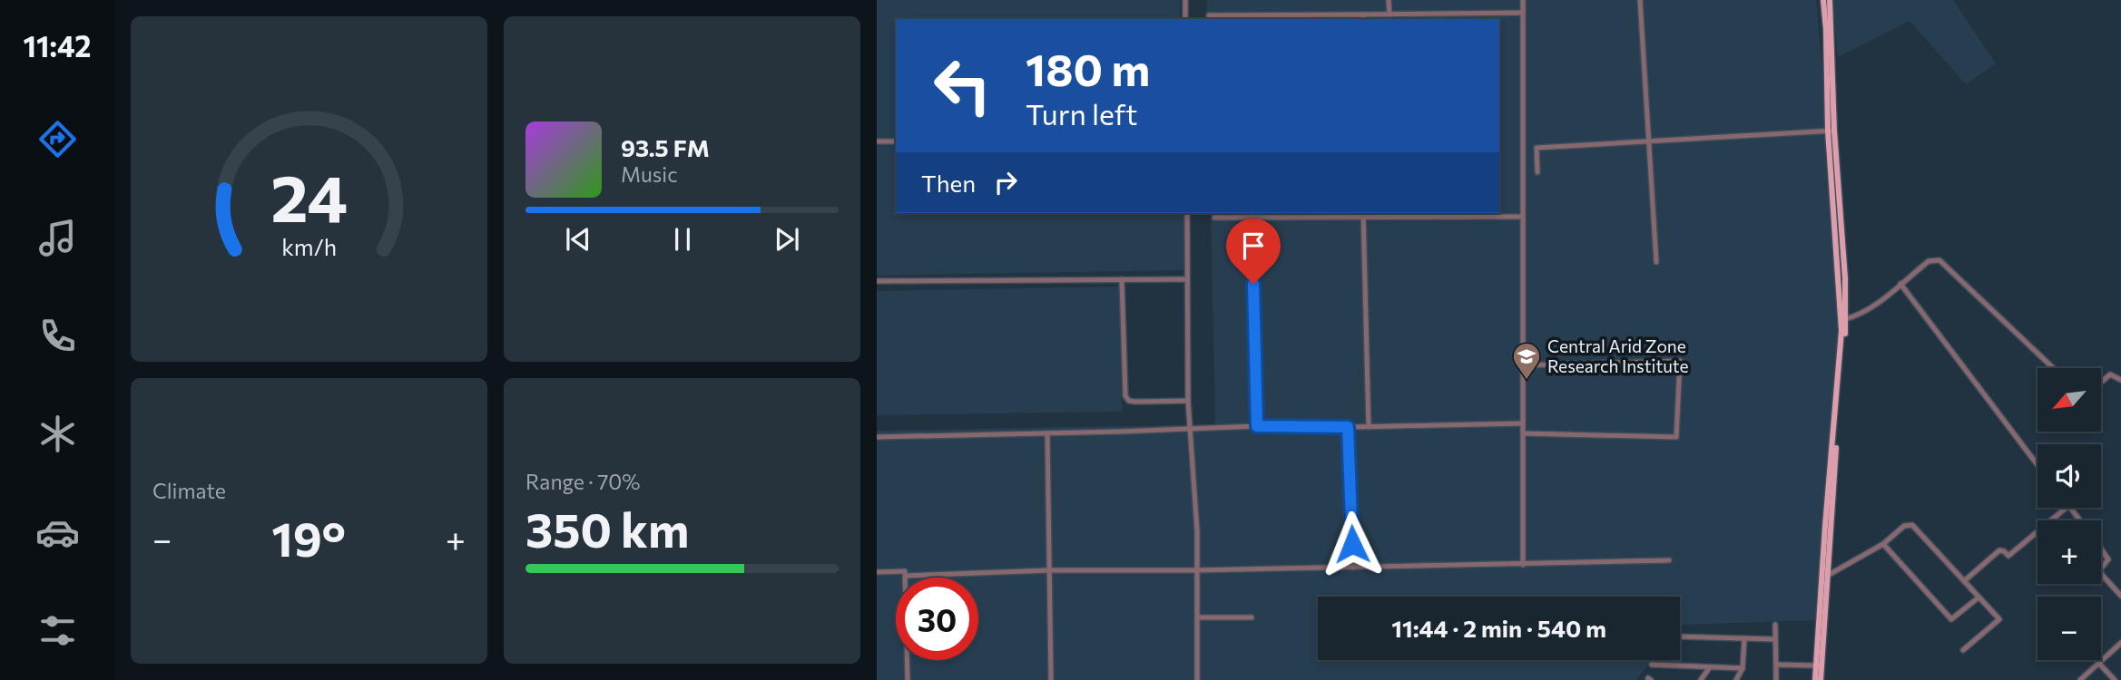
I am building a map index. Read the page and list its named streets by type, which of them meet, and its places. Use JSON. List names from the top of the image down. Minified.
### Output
{"places":{"school or university":["Central Arid Zone Research Institute"]},"north":"bottom left","page":{"tabs":"11:42","turn":["180 m","Turn left"],"song":["93.5 FM","Music"],"then":"Then","map_buttons":["+","−"],"tile":["Climate",["Range · 70%","350 km"]],"heat":["−","19°","+"],"limit":"30","trip":"11:44 · 2 min · 540 m","gauge":["24","km/h"]}}
